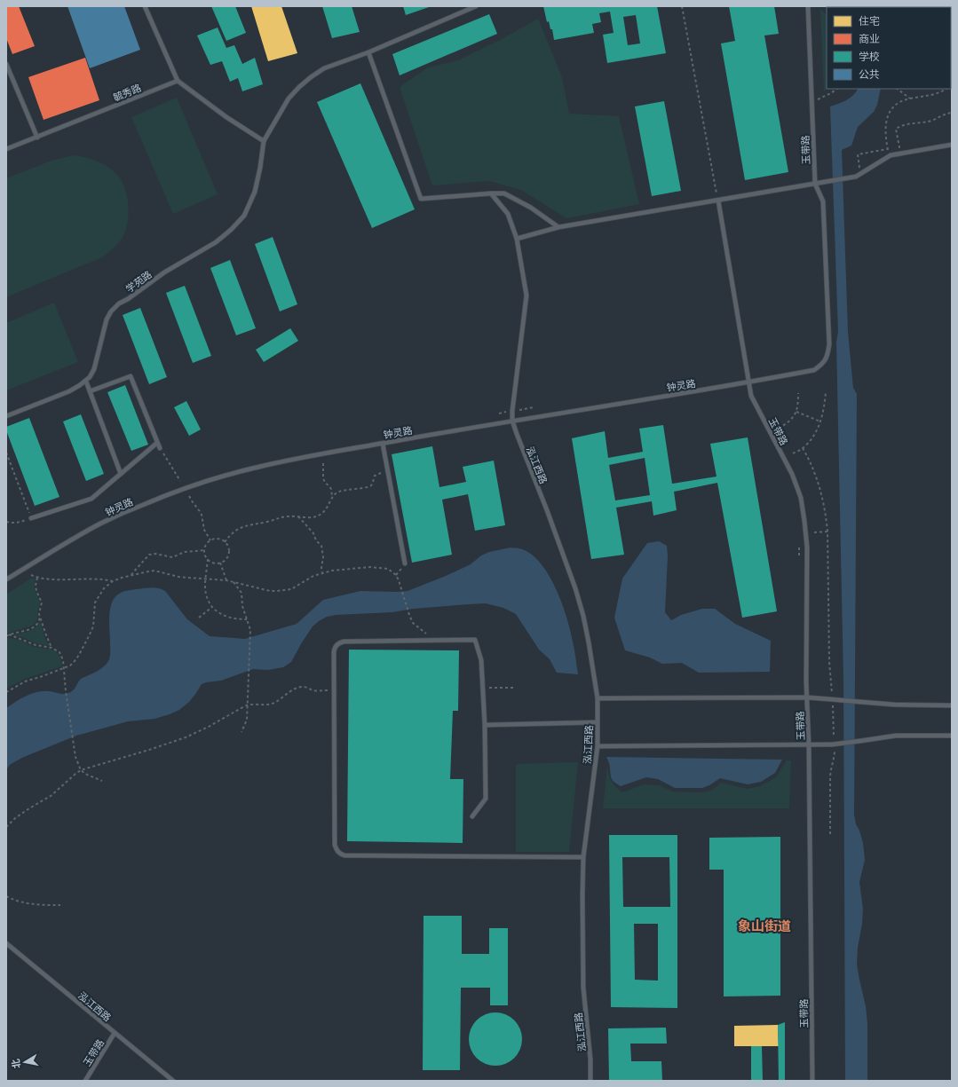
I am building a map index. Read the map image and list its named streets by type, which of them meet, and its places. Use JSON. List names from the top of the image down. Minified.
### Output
{"streets":{"lane":["毓秀路","玉带路","学苑路","钟灵路","泓江西路"]},"crossings":[["玉带路","钟灵路"],["玉带路","泓江西路"],["钟灵路","泓江西路"]],"districts":["象山街道"],"legend":["住宅","商业","学校","公共"],"north":"left"}
